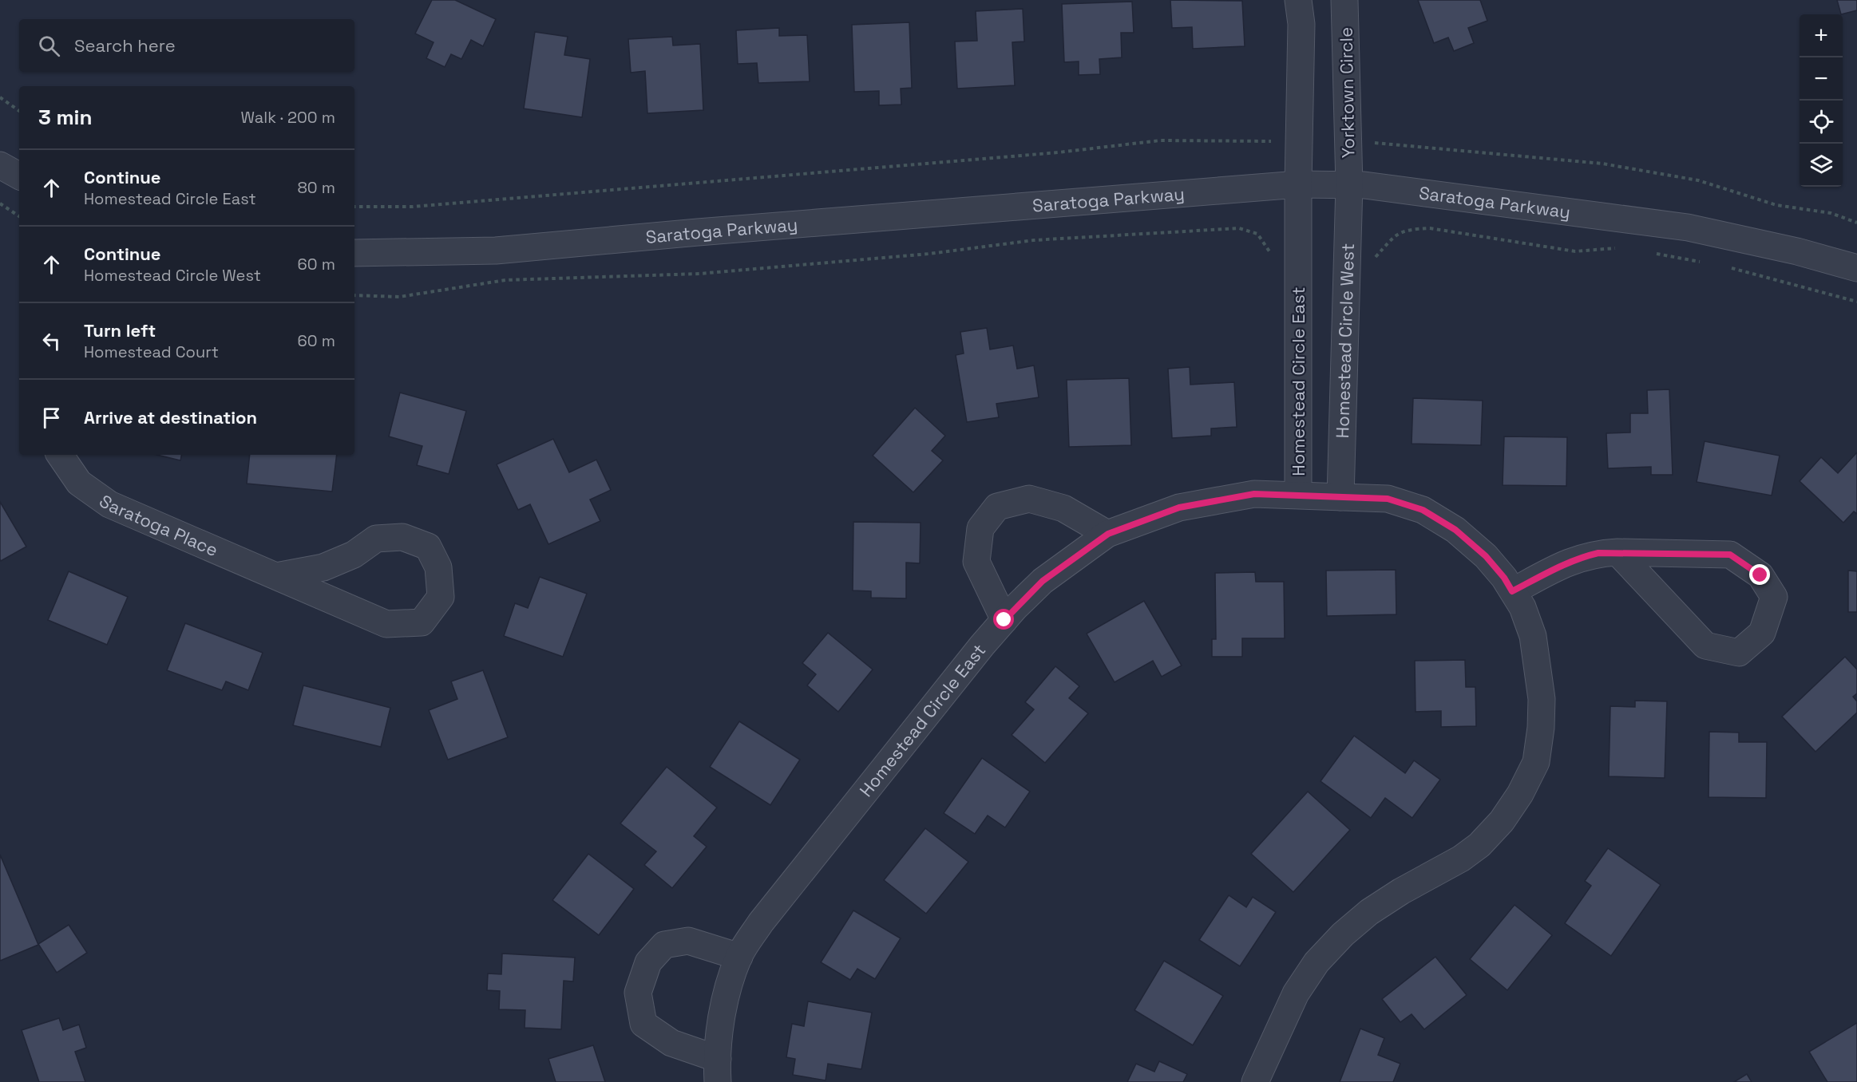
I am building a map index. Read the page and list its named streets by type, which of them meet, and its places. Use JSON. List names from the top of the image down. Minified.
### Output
{"streets":{"street":["Yorktown Circle","Saratoga Parkway","Homestead Circle West","Homestead Circle East","Saratoga Place"]},"crossings":[["Yorktown Circle","Saratoga Parkway"],["Yorktown Circle","Homestead Circle West"],["Saratoga Parkway","Homestead Circle West"],["Saratoga Parkway","Homestead Circle East"]],"page":{"map_buttons":["+","−"],"search":"Search here","heading":["3 min","Walk · 200 m"],"list":[["Continue","Homestead Circle East","80 m"],["Continue","Homestead Circle West","60 m"],["Turn left","Homestead Court","60 m"],"Arrive at destination"]}}
